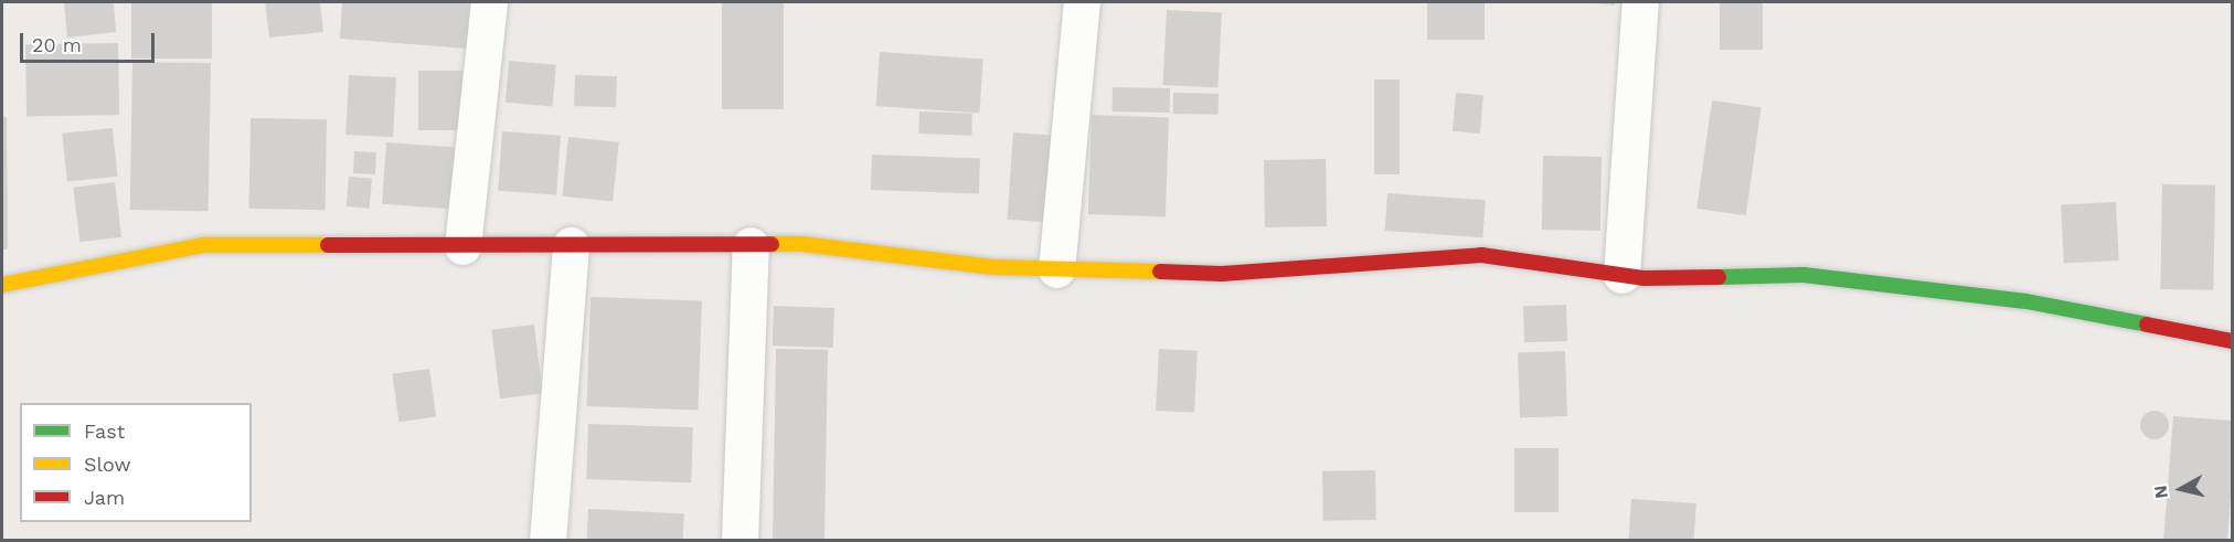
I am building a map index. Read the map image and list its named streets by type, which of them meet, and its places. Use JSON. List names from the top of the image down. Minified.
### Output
{"legend":["Fast","Slow","Jam"],"scale_bar":"20 m","north":"left"}
